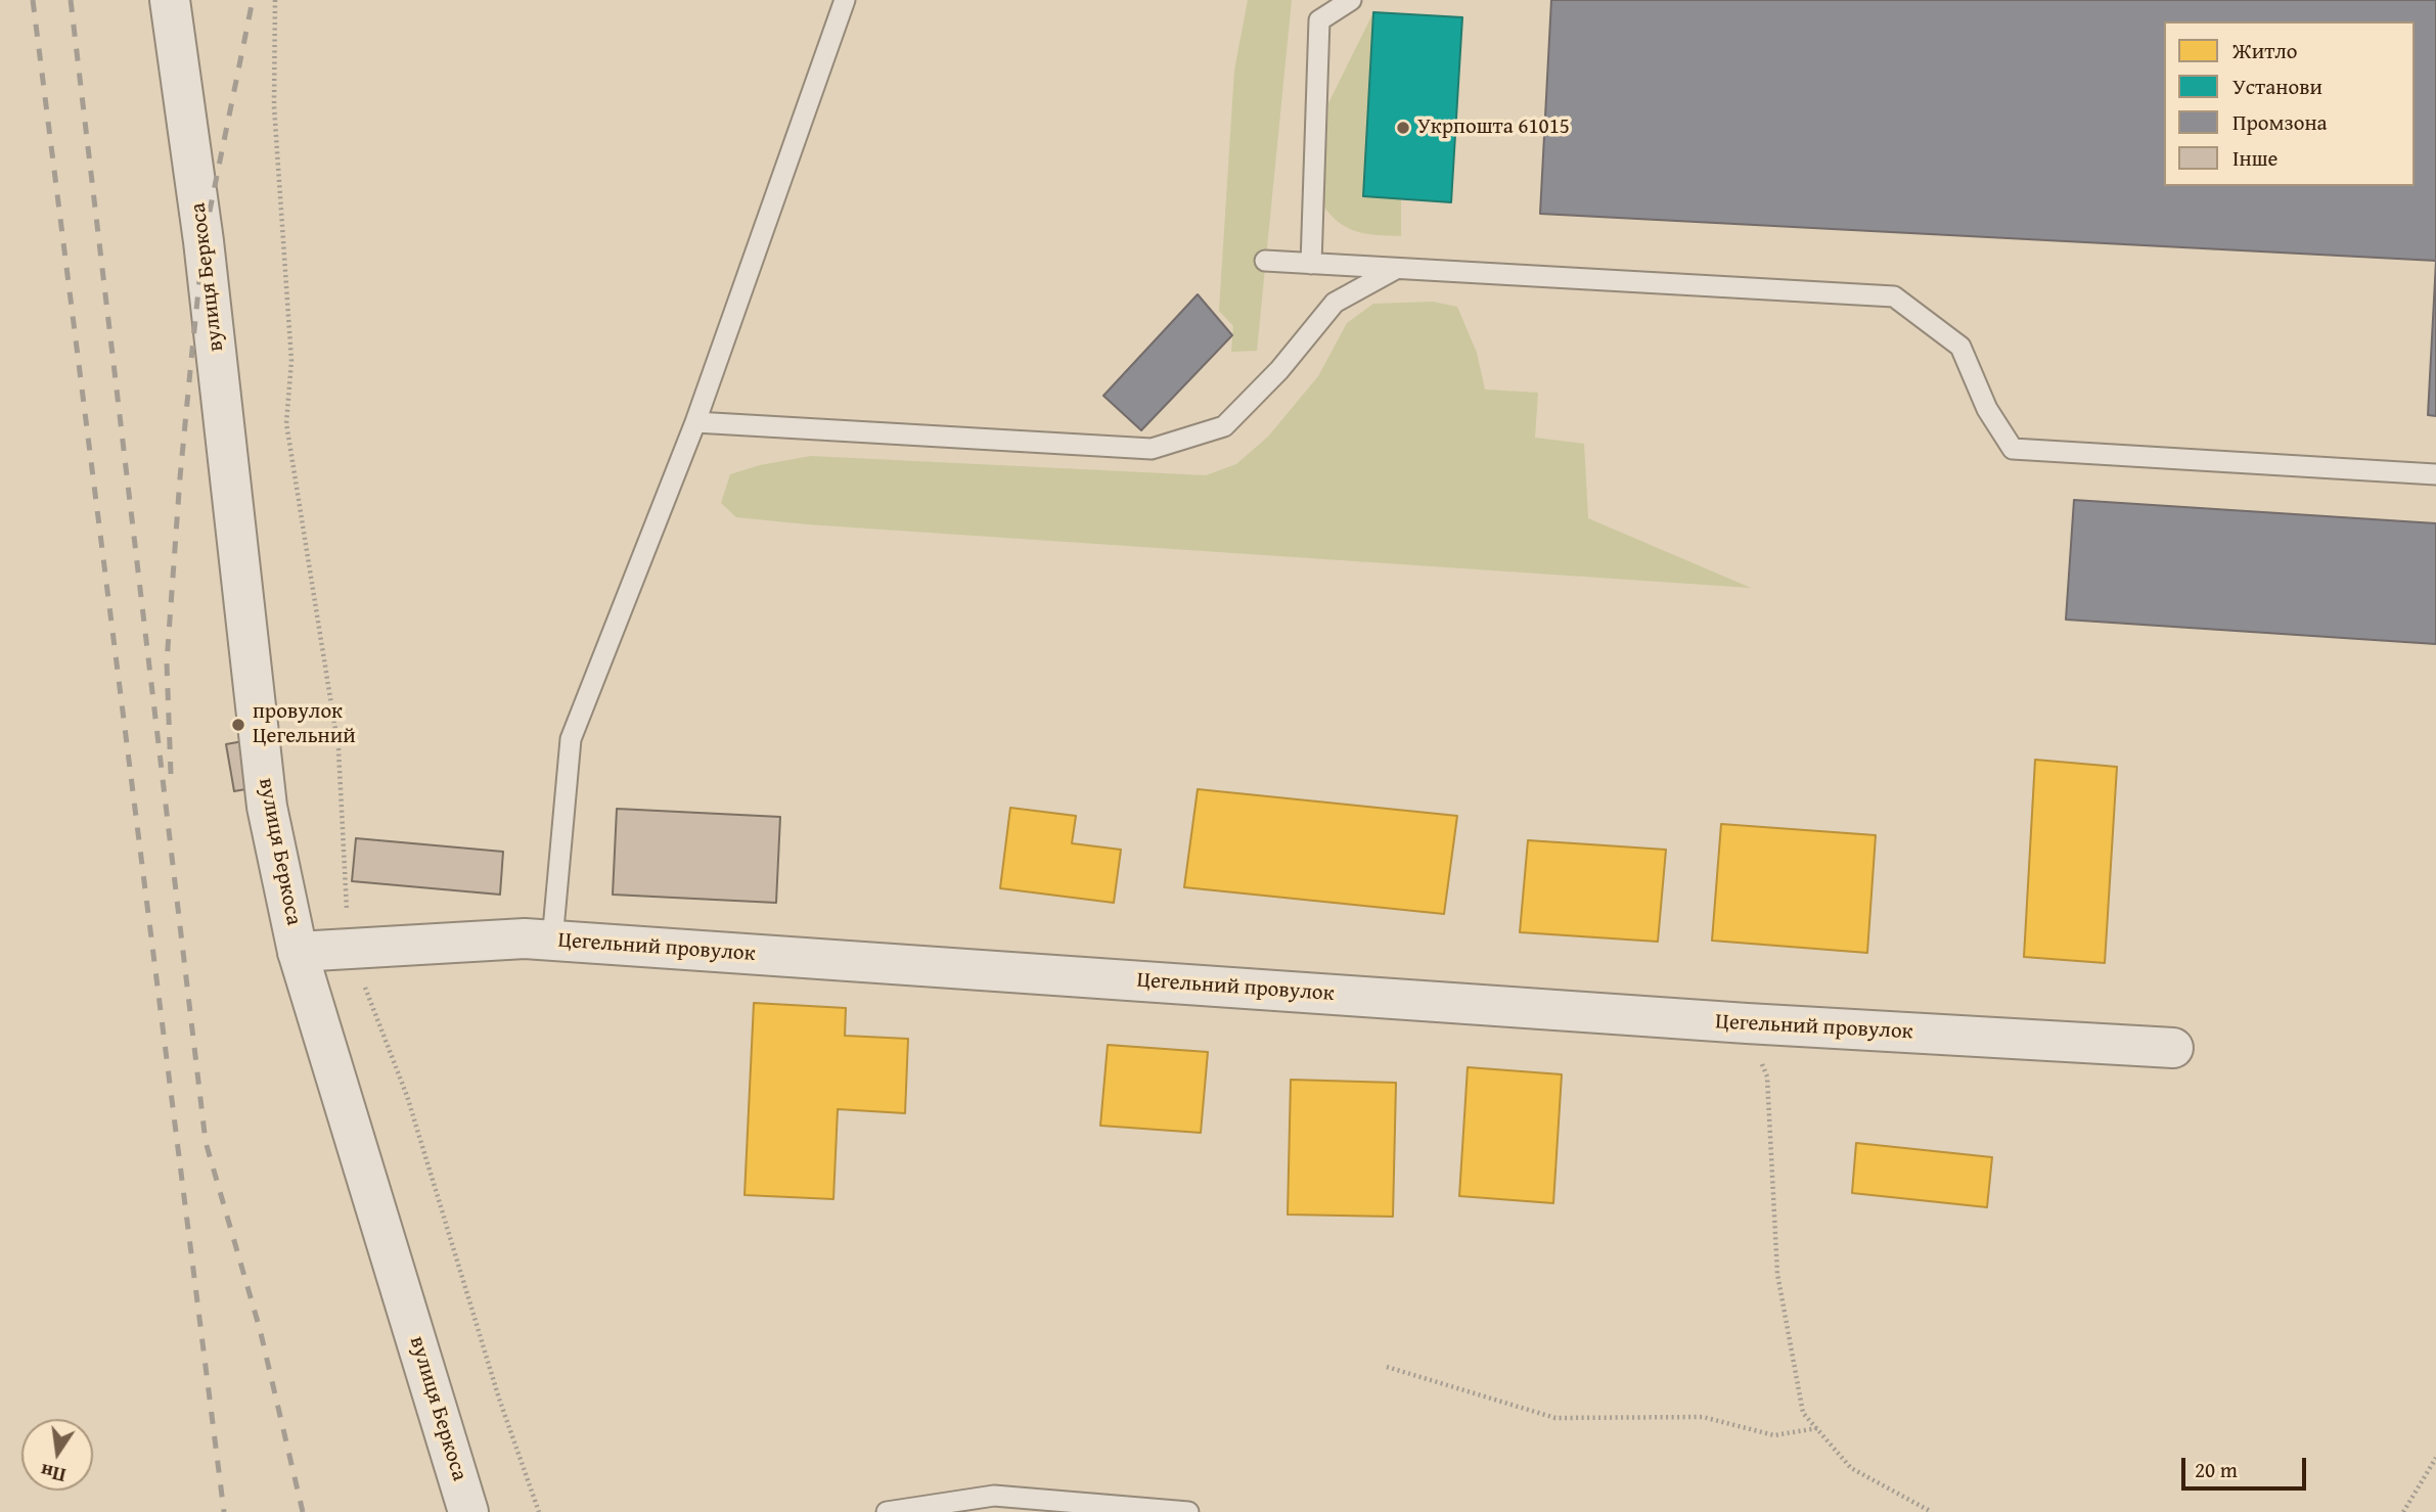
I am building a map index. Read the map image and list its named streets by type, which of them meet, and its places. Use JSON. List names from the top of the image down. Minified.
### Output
{"streets":{"street":["вулиця Беркоса","Цегельний провулок"]},"crossings":[["вулиця Беркоса","Цегельний провулок"]],"places":["Укрпошта 61015","провулок Цегельний"],"legend":["Житло","Установи","Промзона","Інше"],"scale_bar":"20 m","north":"bottom"}
